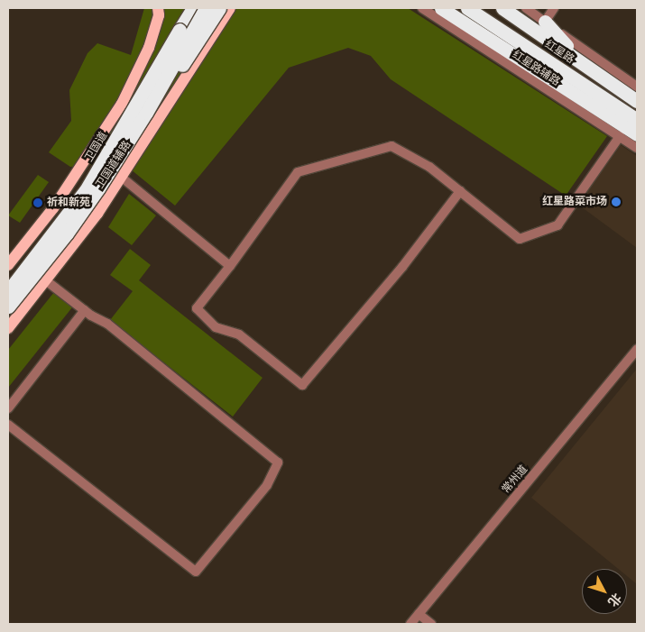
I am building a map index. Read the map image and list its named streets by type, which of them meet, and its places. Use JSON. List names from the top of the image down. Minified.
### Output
{"streets":{"highway":["红星路","卫国道"],"main road":["卫国道辅路"],"street":["红星路辅路","常州道"]},"places":["红星路菜市场","祈和新苑"],"north":"bottom right"}
